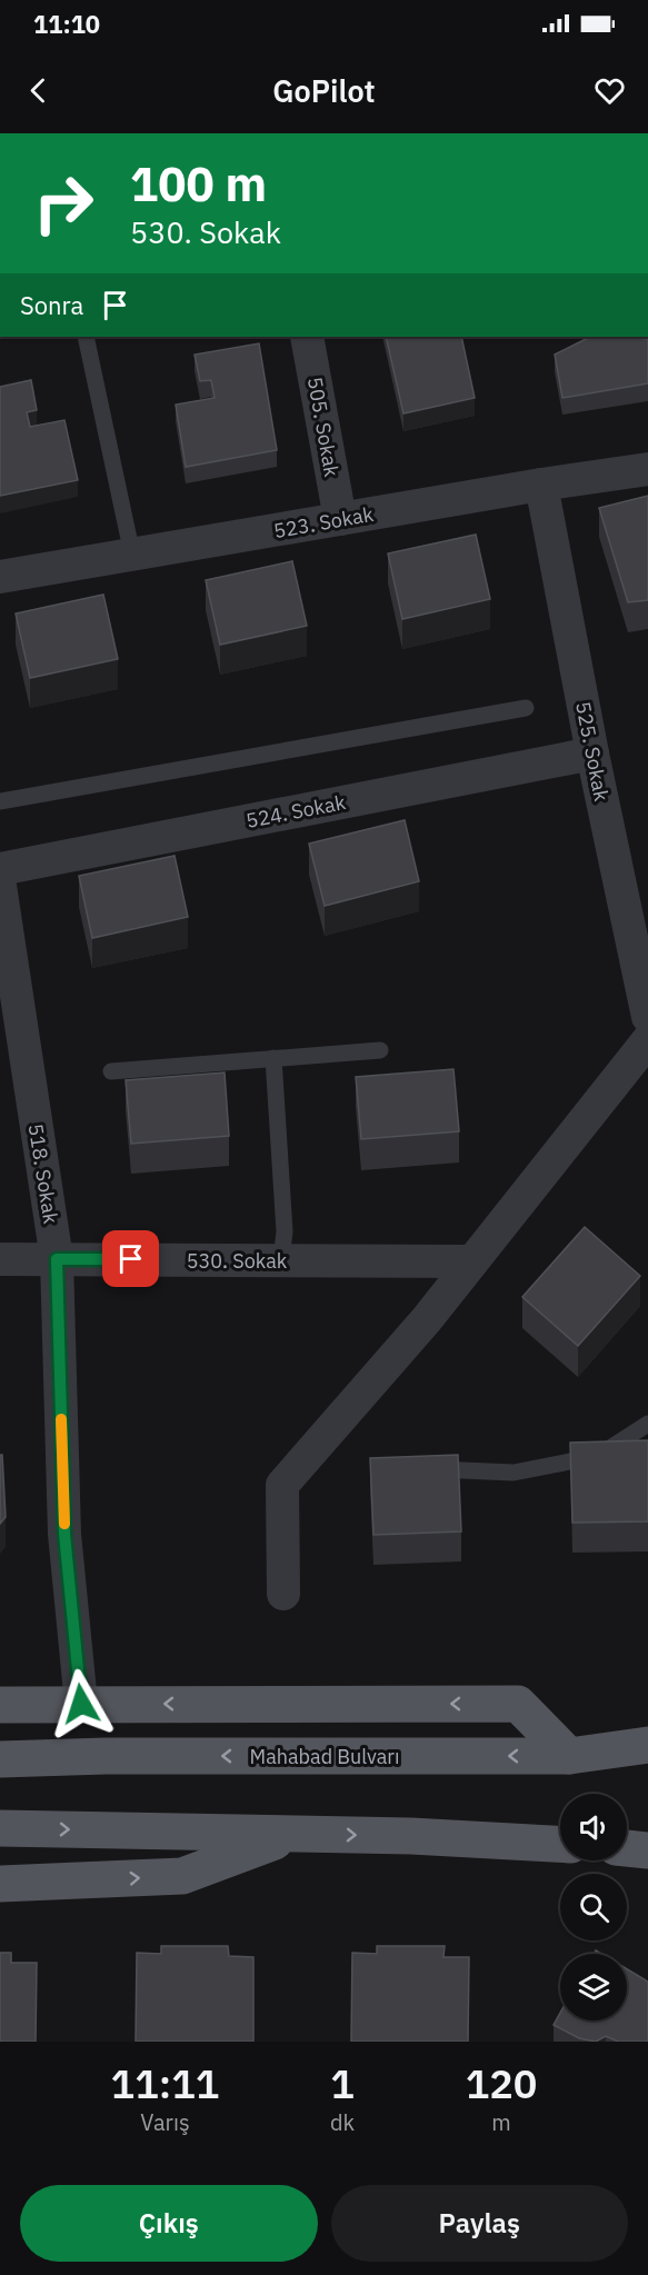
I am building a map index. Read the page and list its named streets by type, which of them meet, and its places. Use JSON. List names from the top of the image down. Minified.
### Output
{"streets":{"main road":["Mahabad Bulvarı"],"street":["505. Sokak","523. Sokak","525. Sokak","524. Sokak","518. Sokak","530. Sokak"]},"crossings":[["505. Sokak","523. Sokak"],["523. Sokak","525. Sokak"],["525. Sokak","524. Sokak"],["518. Sokak","530. Sokak"]],"page":{"status":"11:10","header":"GoPilot","turn":["100 m","530. Sokak"],"then":"Sonra","eta":["11:11","Varış","1","dk","120","m"],"buttons":["Çıkış","Paylaş"]}}
